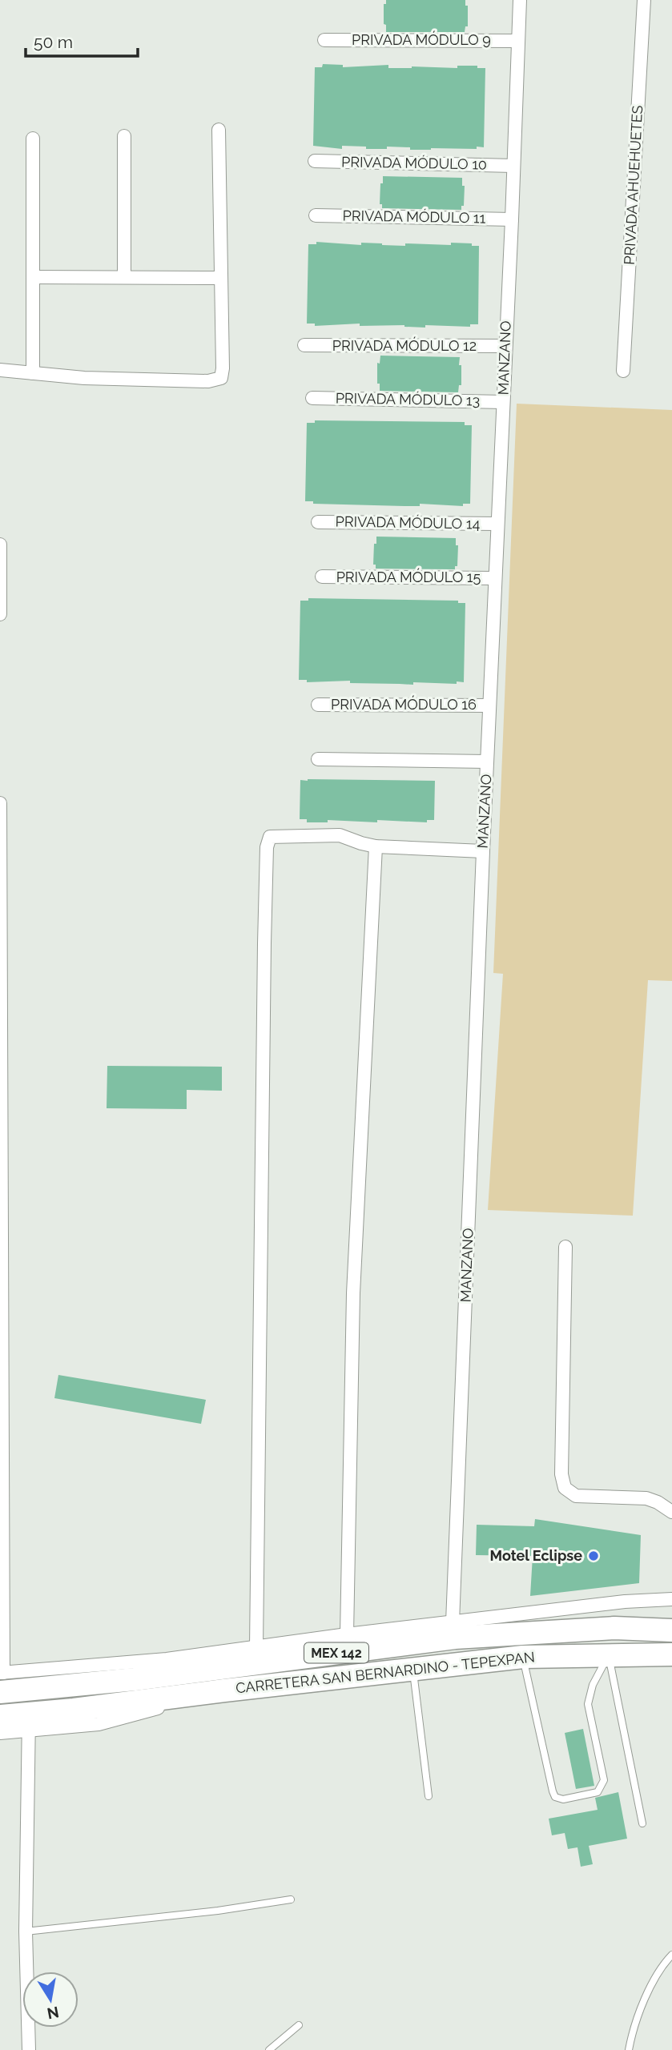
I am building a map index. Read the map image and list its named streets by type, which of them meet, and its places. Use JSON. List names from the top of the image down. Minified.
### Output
{"streets":{"highway":["MEX 142","CARRETERA SAN BERNARDINO - TEPEXPAN"],"street":["PRIVADA MÓDULO 9","PRIVADA MÓDULO 10","PRIVADA AHUEHUETES","PRIVADA MÓDULO 11","PRIVADA MÓDULO 12","MANZANO","PRIVADA MÓDULO 13","PRIVADA MÓDULO 14","PRIVADA MÓDULO 15","PRIVADA MÓDULO 16"]},"crossings":[["PRIVADA MÓDULO 9","MANZANO"],["PRIVADA MÓDULO 10","MANZANO"],["PRIVADA MÓDULO 11","MANZANO"],["PRIVADA MÓDULO 12","MANZANO"],["MANZANO","PRIVADA MÓDULO 13"],["MANZANO","PRIVADA MÓDULO 14"],["MANZANO","PRIVADA MÓDULO 15"],["MANZANO","PRIVADA MÓDULO 16"]],"places":["Motel Eclipse"],"scale_bar":"50 m","north":"bottom"}
